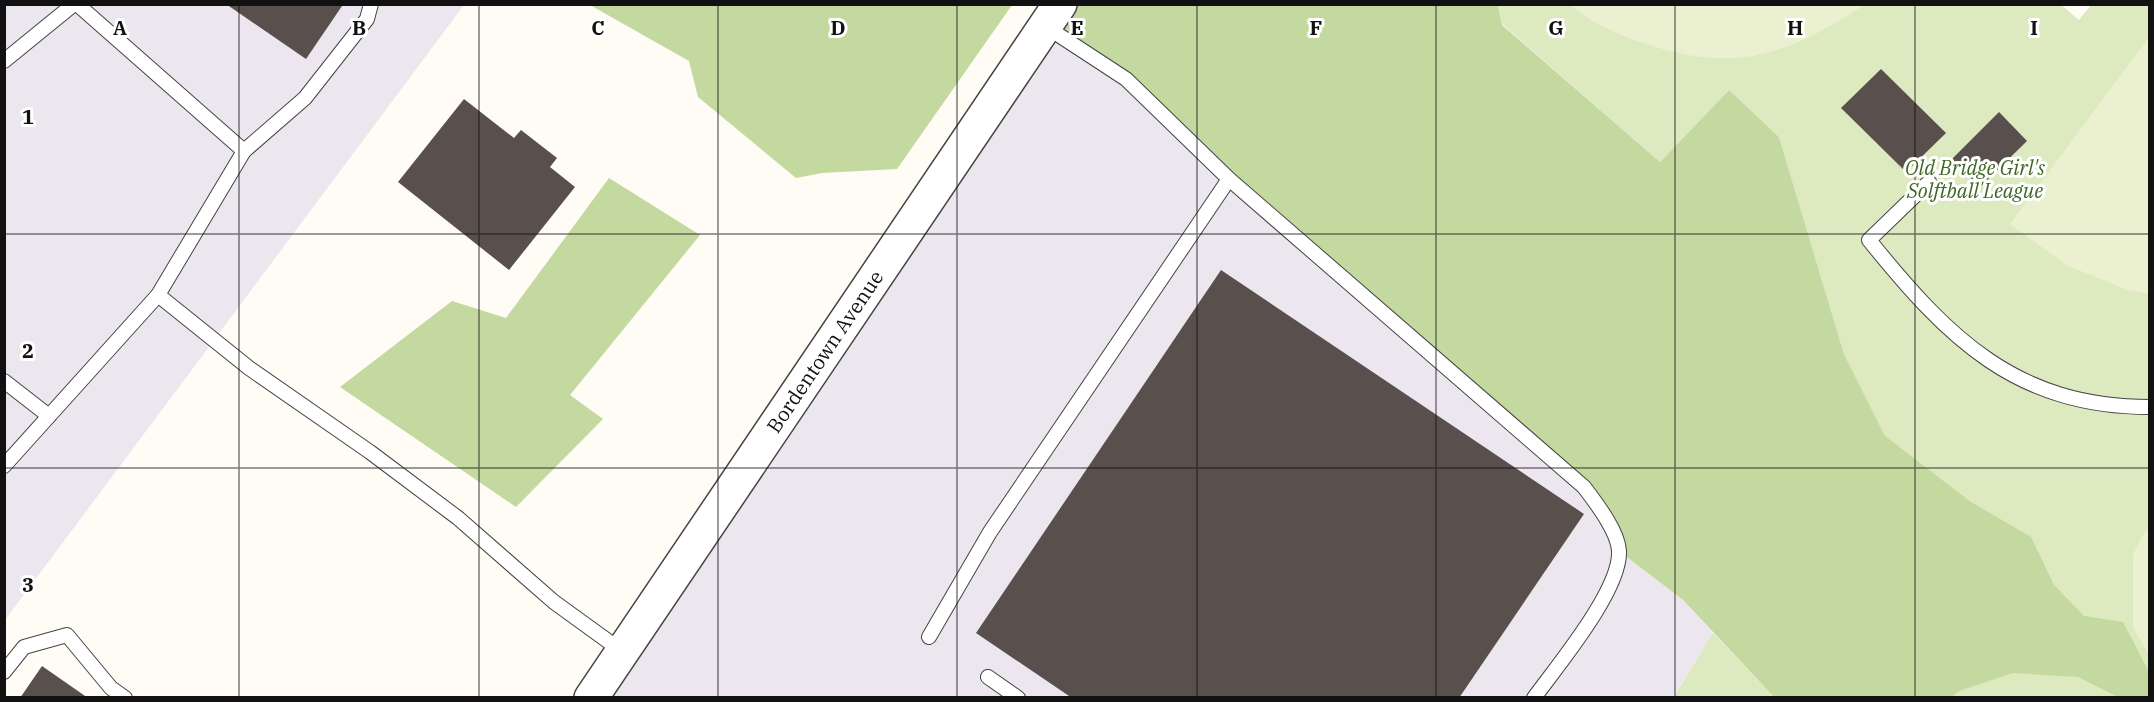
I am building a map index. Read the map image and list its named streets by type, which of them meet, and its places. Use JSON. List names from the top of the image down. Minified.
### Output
{"streets":{"street":["Bordentown Avenue"]},"parks":["Old Bridge Girl's Solftball League"],"grid":{"columns":["A","B","C","D","E","F","G","H","I"],"rows":["1","2","3"]}}
